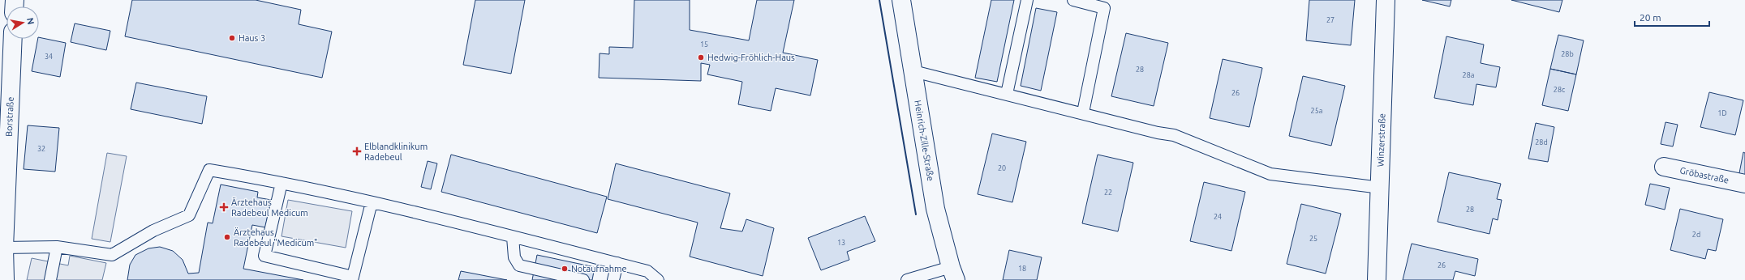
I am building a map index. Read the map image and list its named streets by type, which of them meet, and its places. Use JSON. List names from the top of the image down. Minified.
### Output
{"streets":{"street":["Borstraße","Winzerstraße","Heinrich-Zille-Straße","Gröbastraße"]},"places":{"other":["Haus 3","Hedwig-Fröhlich-Haus","Ärztehaus Radebeul \"Medicum\"","Notaufnahme"],"health":["Elblandklinikum Radebeul","Ärztehaus Radebeul Medicum"]},"house_numbers":["27","15","28b","34","28","28a","28c","26","25a","1D","28d","32","20","22","28","24","2d","25","13","26","18"],"scale_bar":"20 m","north":"right"}
